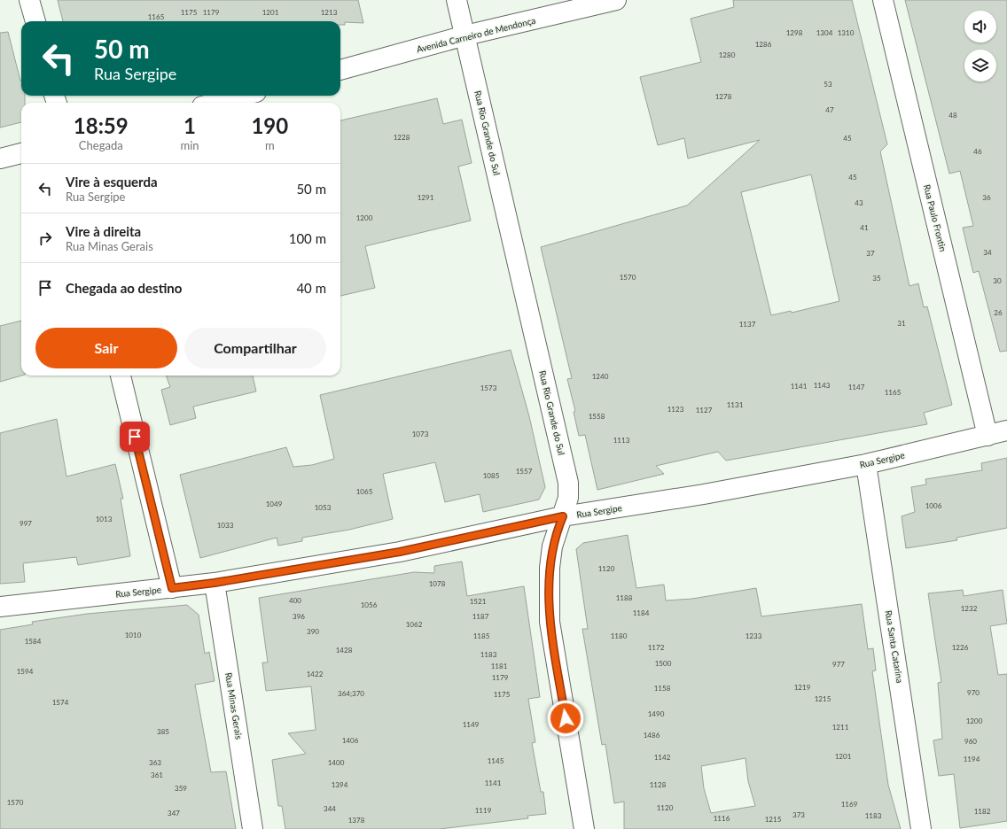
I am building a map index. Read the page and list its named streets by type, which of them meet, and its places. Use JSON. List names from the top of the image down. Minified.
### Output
{"streets":{"street":["Avenida Carneiro de Mendonça","Rua Rio Grande do Sul","Rua Paulo Frontin","Rua Sergipe","Rua Santa Catarina","Rua Minas Gerais"]},"crossings":[["Avenida Carneiro de Mendonça","Rua Rio Grande do Sul"],["Rua Rio Grande do Sul","Rua Sergipe"],["Rua Paulo Frontin","Rua Sergipe"],["Rua Sergipe","Rua Santa Catarina"],["Rua Sergipe","Rua Minas Gerais"]],"house_numbers":["1175","1179","1201","1213","1165","1298","1304","1310","1286","1280","53","1278","47","48","1228","45","46","45","1291","36","43","1200","41","34","37","1570","35","30","26","31","1137","1240","1143","1141","1147","1573","1165","1131","1123","1127","1558","1073","1113","1557","1085","1065","1049","1006","1053","1013","997","1033","1120","1078","1188","400","1521","1056","1232","1184","396","1187","1062","390","1010","1185","1180","1233","1584","1172","1226","1428","1183","1500","977","1181","1594","1422","1179","1219","1158","970","364;370","1175","1215","1574","1490","1200","1149","1211","385","1486","1406","960","1201","1142","1194","1145","363","1400","361","1141","1394","1128","359","1570","1169","1120","344","1119","1182","347","373","1183","1116","1215","1378"],"page":{"turn":["50 m","Rua Sergipe"],"eta":["18:59","Chegada","1","min","190","m"],"list":[{"name":"Vire à esquerda","note":"Rua Sergipe","value":"50 m"},{"name":"Vire à direita","note":"Rua Minas Gerais","value":"100 m"},{"name":"Chegada ao destino","value":"40 m"}],"buttons":["Sair","Compartilhar"]}}
